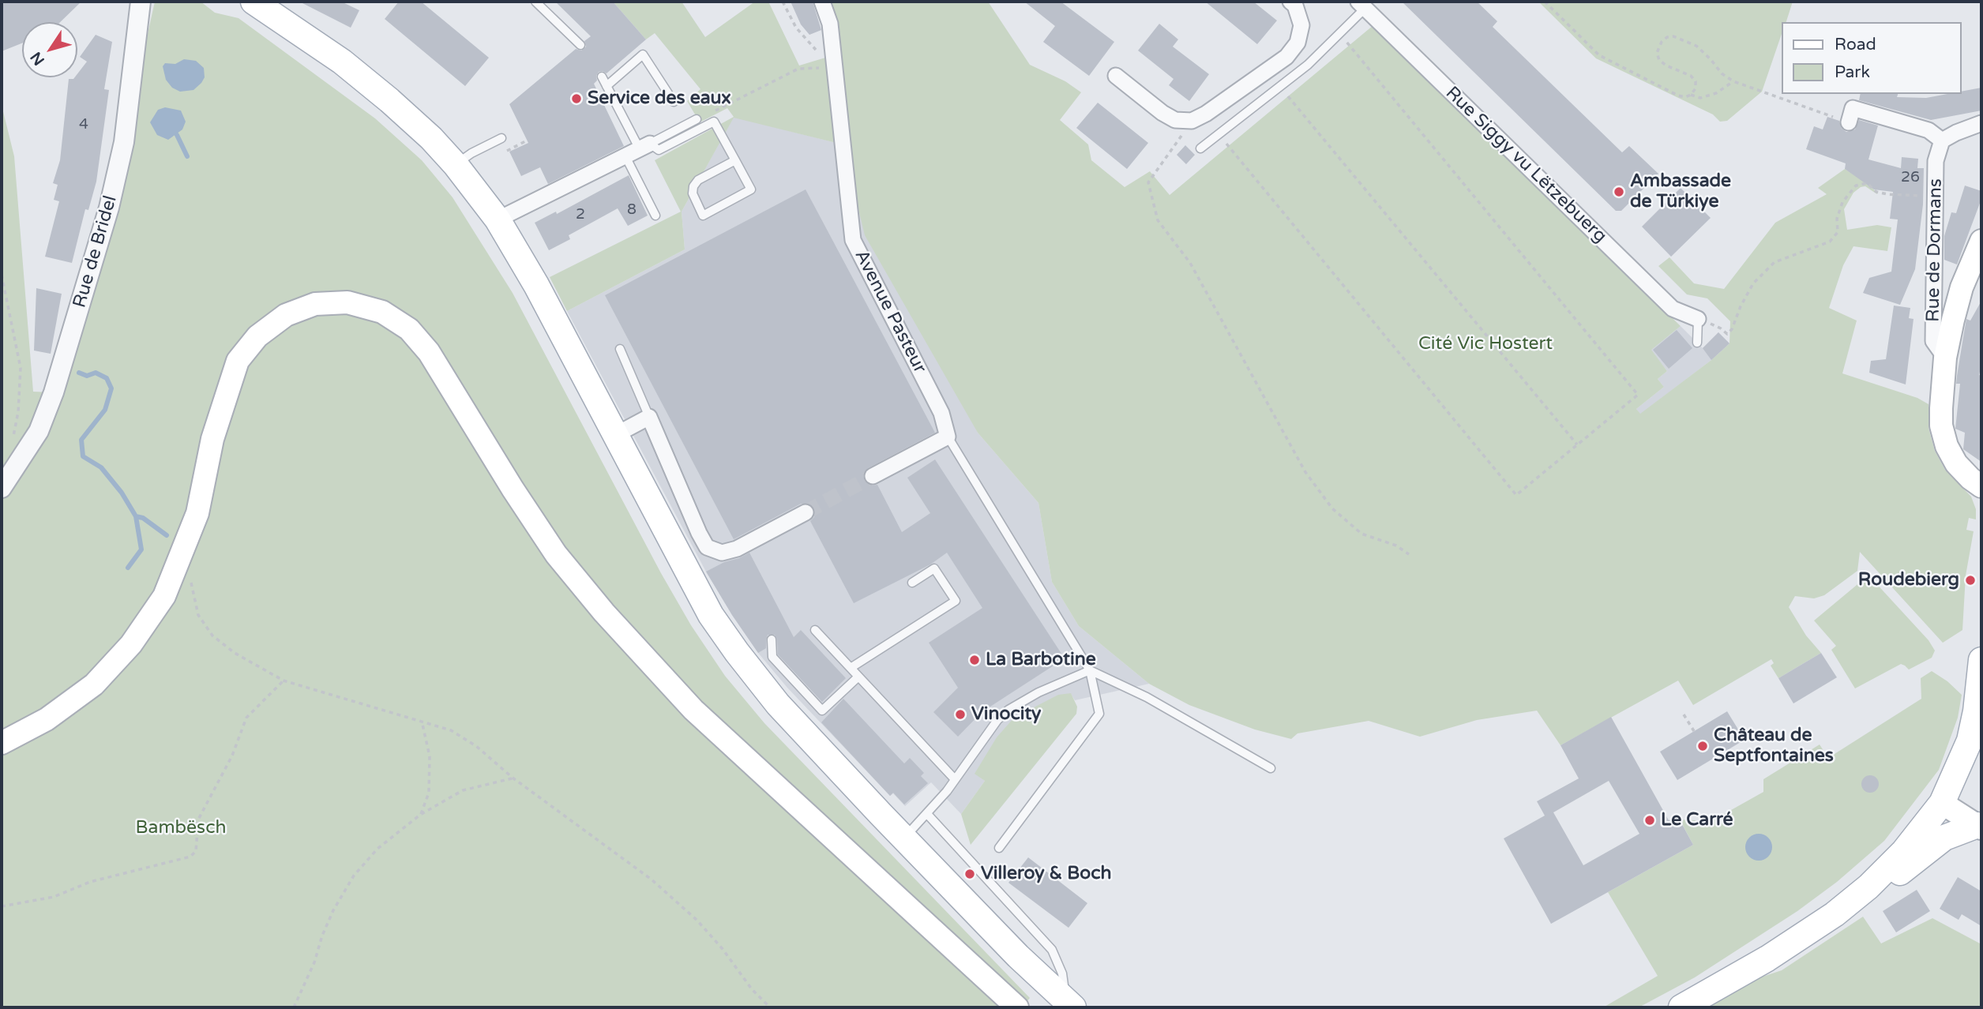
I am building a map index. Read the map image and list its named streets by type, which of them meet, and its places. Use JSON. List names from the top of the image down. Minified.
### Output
{"streets":{"street":["Rue Siggy vu Lëtzebuerg","Rue de Dormans","Rue de Bridel","Avenue Pasteur"]},"parks":["Cité Vic Hostert","Bambësch"],"places":["Service des eaux","Ambassade de Türkiye","Roudebierg","La Barbotine","Vinocity","Château de Septfontaines","Le Carré","Villeroy & Boch"],"house_numbers":["4","26","8","2"],"legend":["Road","Park"],"north":"bottom left"}
